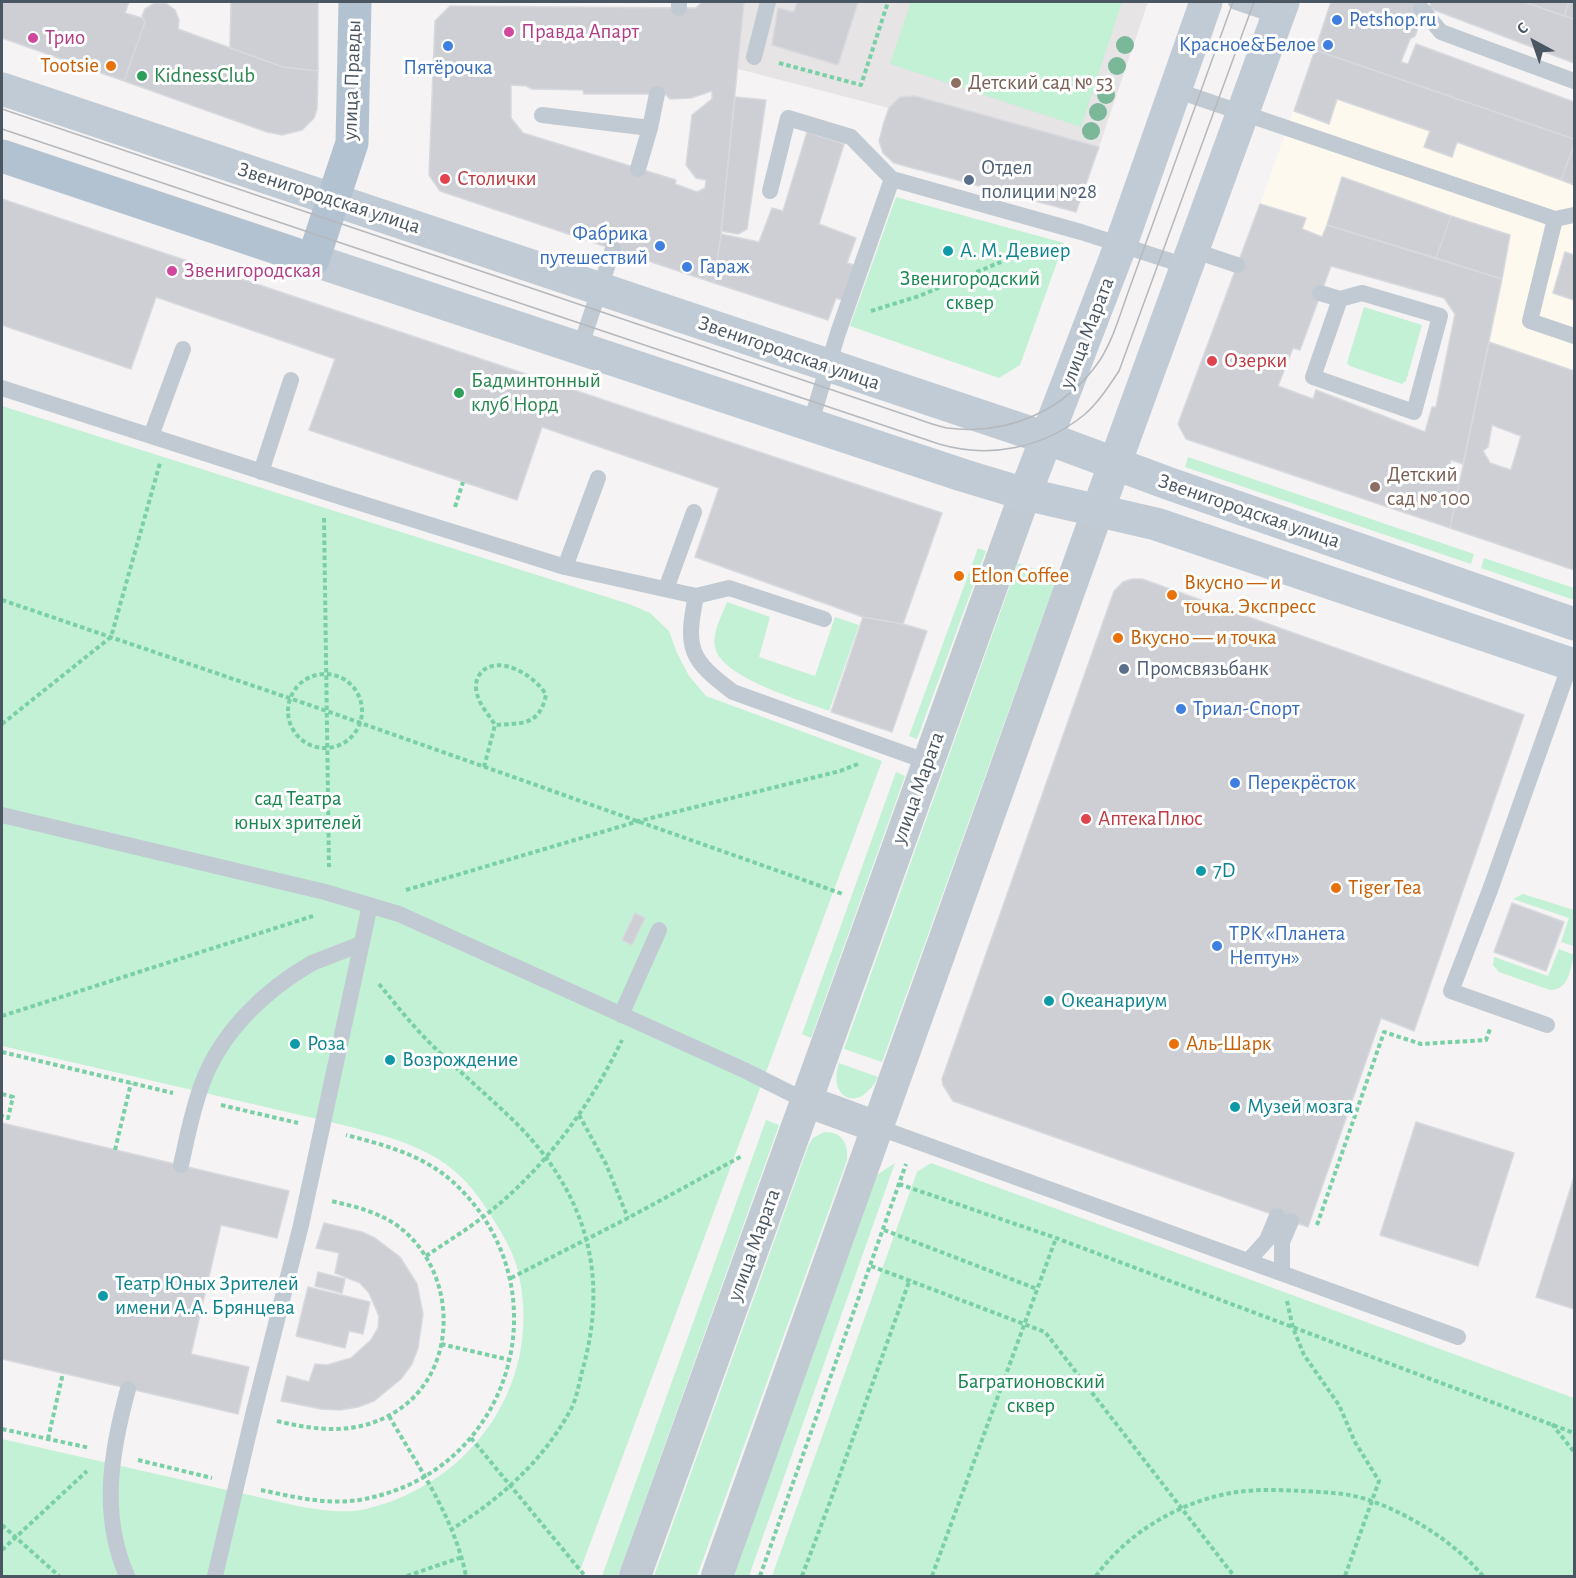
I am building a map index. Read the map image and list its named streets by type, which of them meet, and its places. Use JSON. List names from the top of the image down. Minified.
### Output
{"streets":{"main road":["улица Правды","Звенигородская улица"],"street":["улица Марата"]},"crossings":[["улица Правды","Звенигородская улица"],["Звенигородская улица","улица Марата"]],"parks":["Звенигородский сквер","сад Театра юных зрителей","Багратионовский сквер"],"places":["Petshop.ru","Правда Апарт","Трио","Красное&Белое","Пятёрочка","Tootsie","KidnessClub","Детский сад № 53","Столички","Отдел полиции №28","Фабрика путешествий","А. М. Девиер","Гараж","Звенигородская","Озерки","Бадминтонный клуб Норд","Детский сад № 100","Etlon Coffee","Вкусно — и точка. Экспресс","Вкусно — и точка","Промсвязьбанк","Триал-Спорт","Перекрёсток","АптекаПлюс","7D","Tiger Tea","ТРК «Планета Нептун»","Океанариум","Роза","Аль-Шарк","Возрождение","Музей мозга","Театр Юных Зрителей имени А.А. Брянцева"],"north":"top left"}
